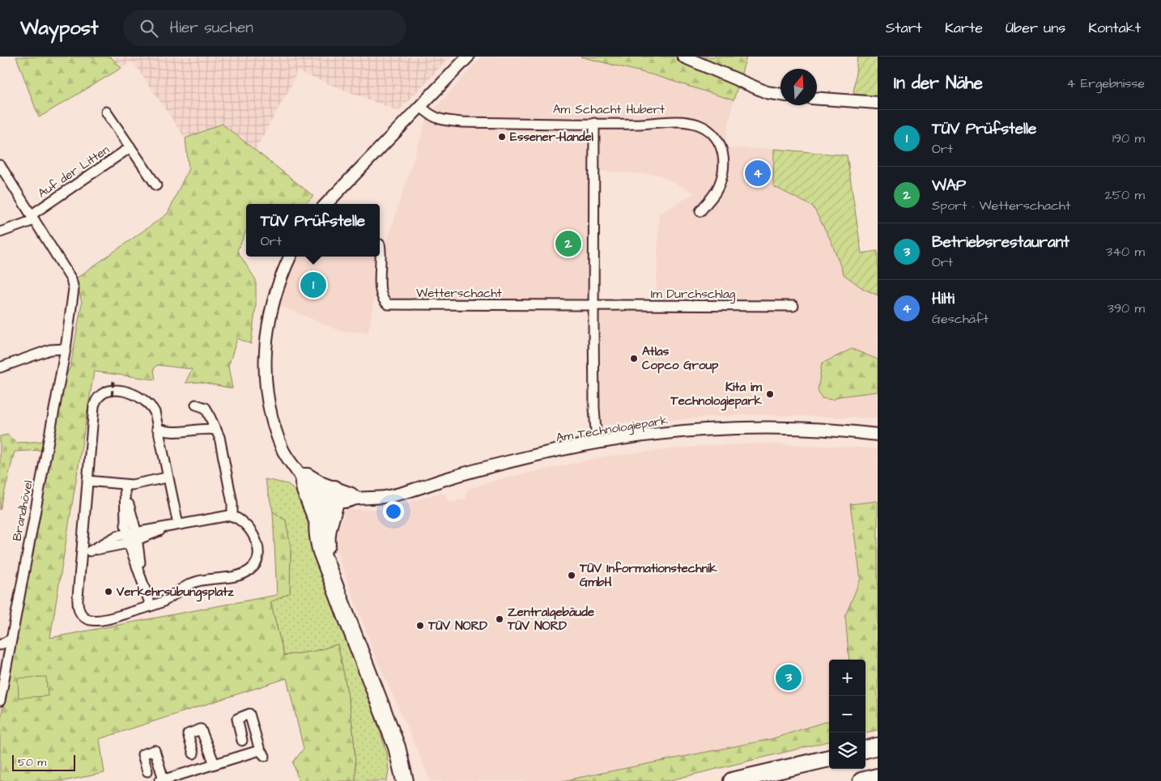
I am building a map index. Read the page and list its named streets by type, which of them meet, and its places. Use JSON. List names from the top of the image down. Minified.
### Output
{"streets":{"street":["Am Schacht Hubert","Auf der Litten","Wetterschacht","Im Durchschlag","Am Technologiepark","Brandhövel"]},"crossings":[["Auf der Litten","Brandhövel"],["Wetterschacht","Im Durchschlag"]],"places":["Essener-Handel","Atlas Copco Group","Kita im Technologiepark","TÜV Informationstechnik GmbH","Verkehrsübungsplatz","Zentralgebäude TÜV NORD","TÜV NORD"],"scale_bar":"50 m","north":"top","page":{"header":"Waypost","search":"Hier suchen","nav":["Start","Karte","Über uns","Kontakt"],"heading":["In der Nähe","4 Ergebnisse"],"list":[{"mark":"1","name":"TÜV Prüfstelle","note":"Ort","value":"190 m"},{"mark":"2","name":"WAP","note":"Sport · Wetterschacht","value":"250 m"},{"mark":"3","name":"Betriebsrestaurant","note":"Ort","value":"340 m"},{"mark":"4","name":"Hilti","note":"Geschäft","value":"390 m"}],"pins":["4","2","1","3"],"popup":["TÜV Prüfstelle","Ort"],"map_buttons":["+","−"],"scale":"50 m"}}
